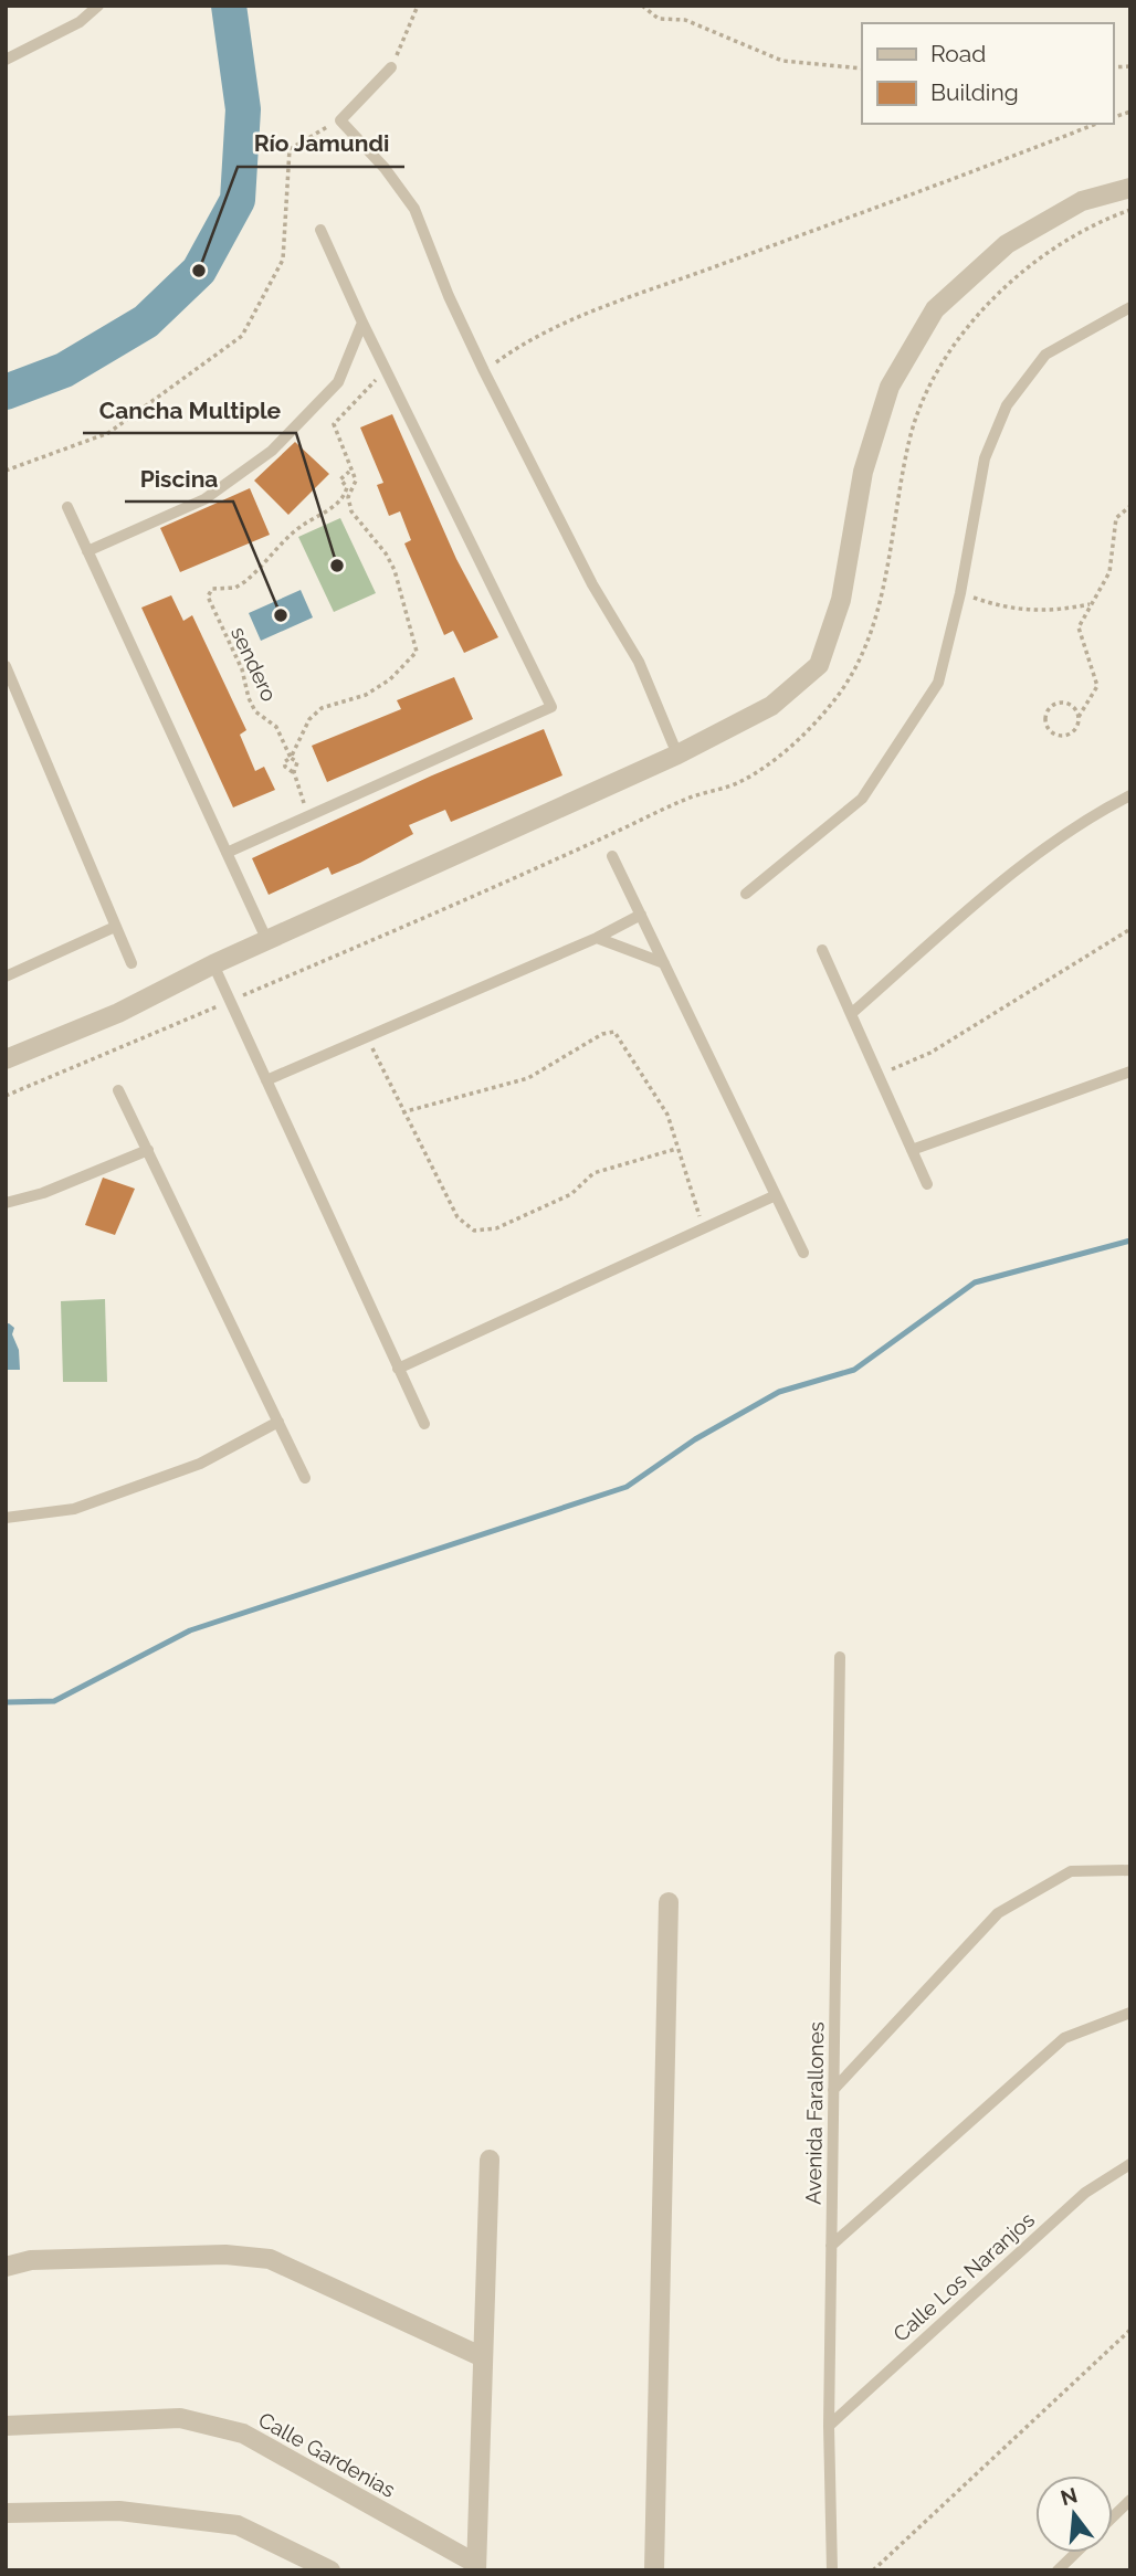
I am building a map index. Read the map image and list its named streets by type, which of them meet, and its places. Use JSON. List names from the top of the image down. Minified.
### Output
{"streets":{"street":["Calle Gardenias"],"lane":["Avenida Farallones","Calle Los Naranjos"],"path":["sendero"]},"crossings":[["Avenida Farallones","Calle Los Naranjos"]],"places":["Río Jamundi","Cancha Multiple","Piscina"],"legend":["Road","Building"],"north":"top"}
